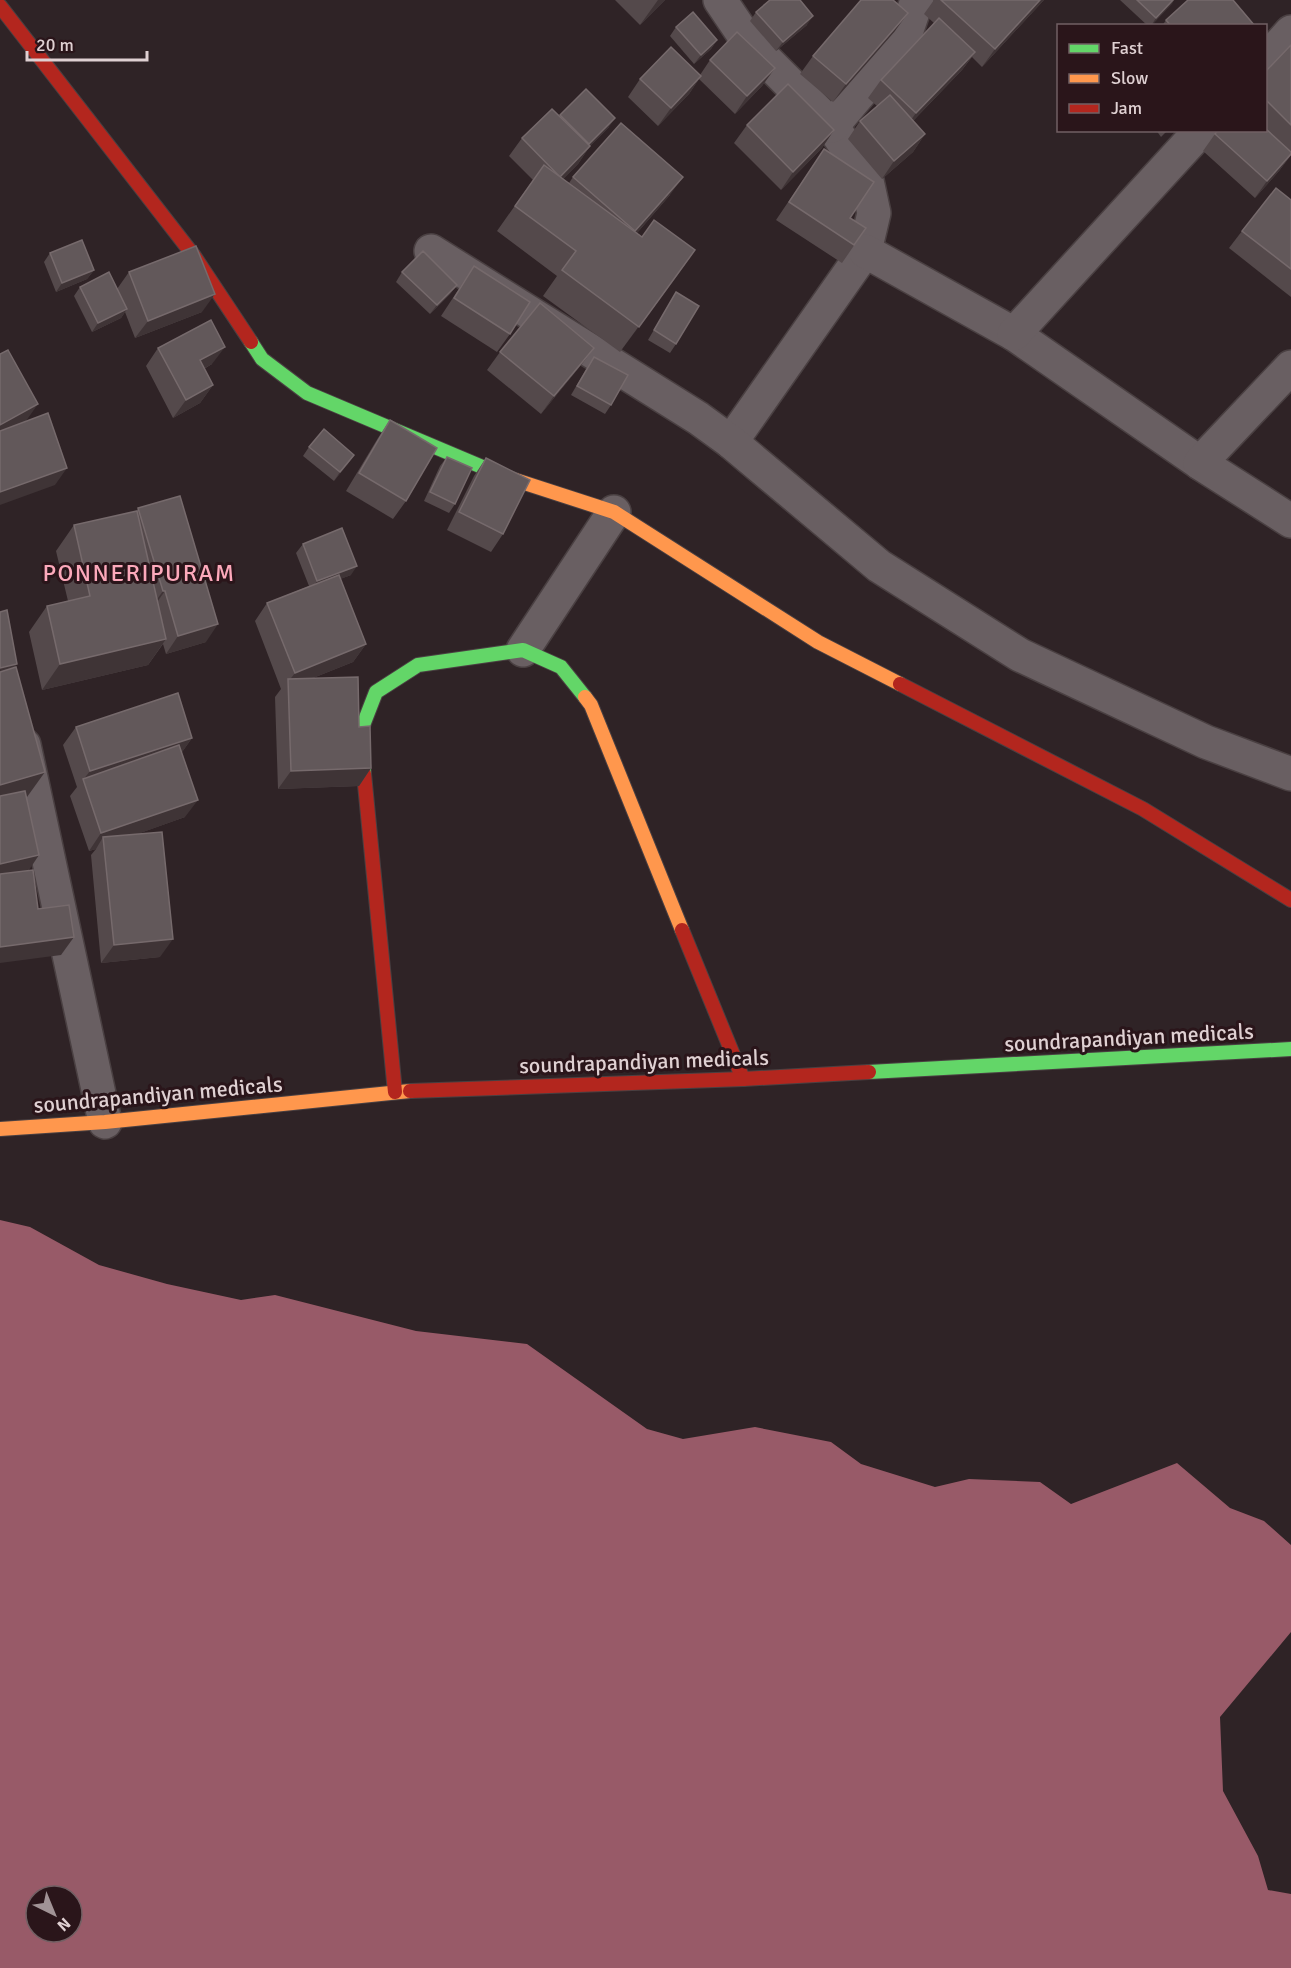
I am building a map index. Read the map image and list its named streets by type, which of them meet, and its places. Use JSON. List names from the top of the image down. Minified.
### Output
{"streets":{"street":["soundrapandiyan medicals"]},"districts":["PONNERIPURAM"],"legend":["Fast","Slow","Jam"],"scale_bar":"20 m","north":"bottom right"}
